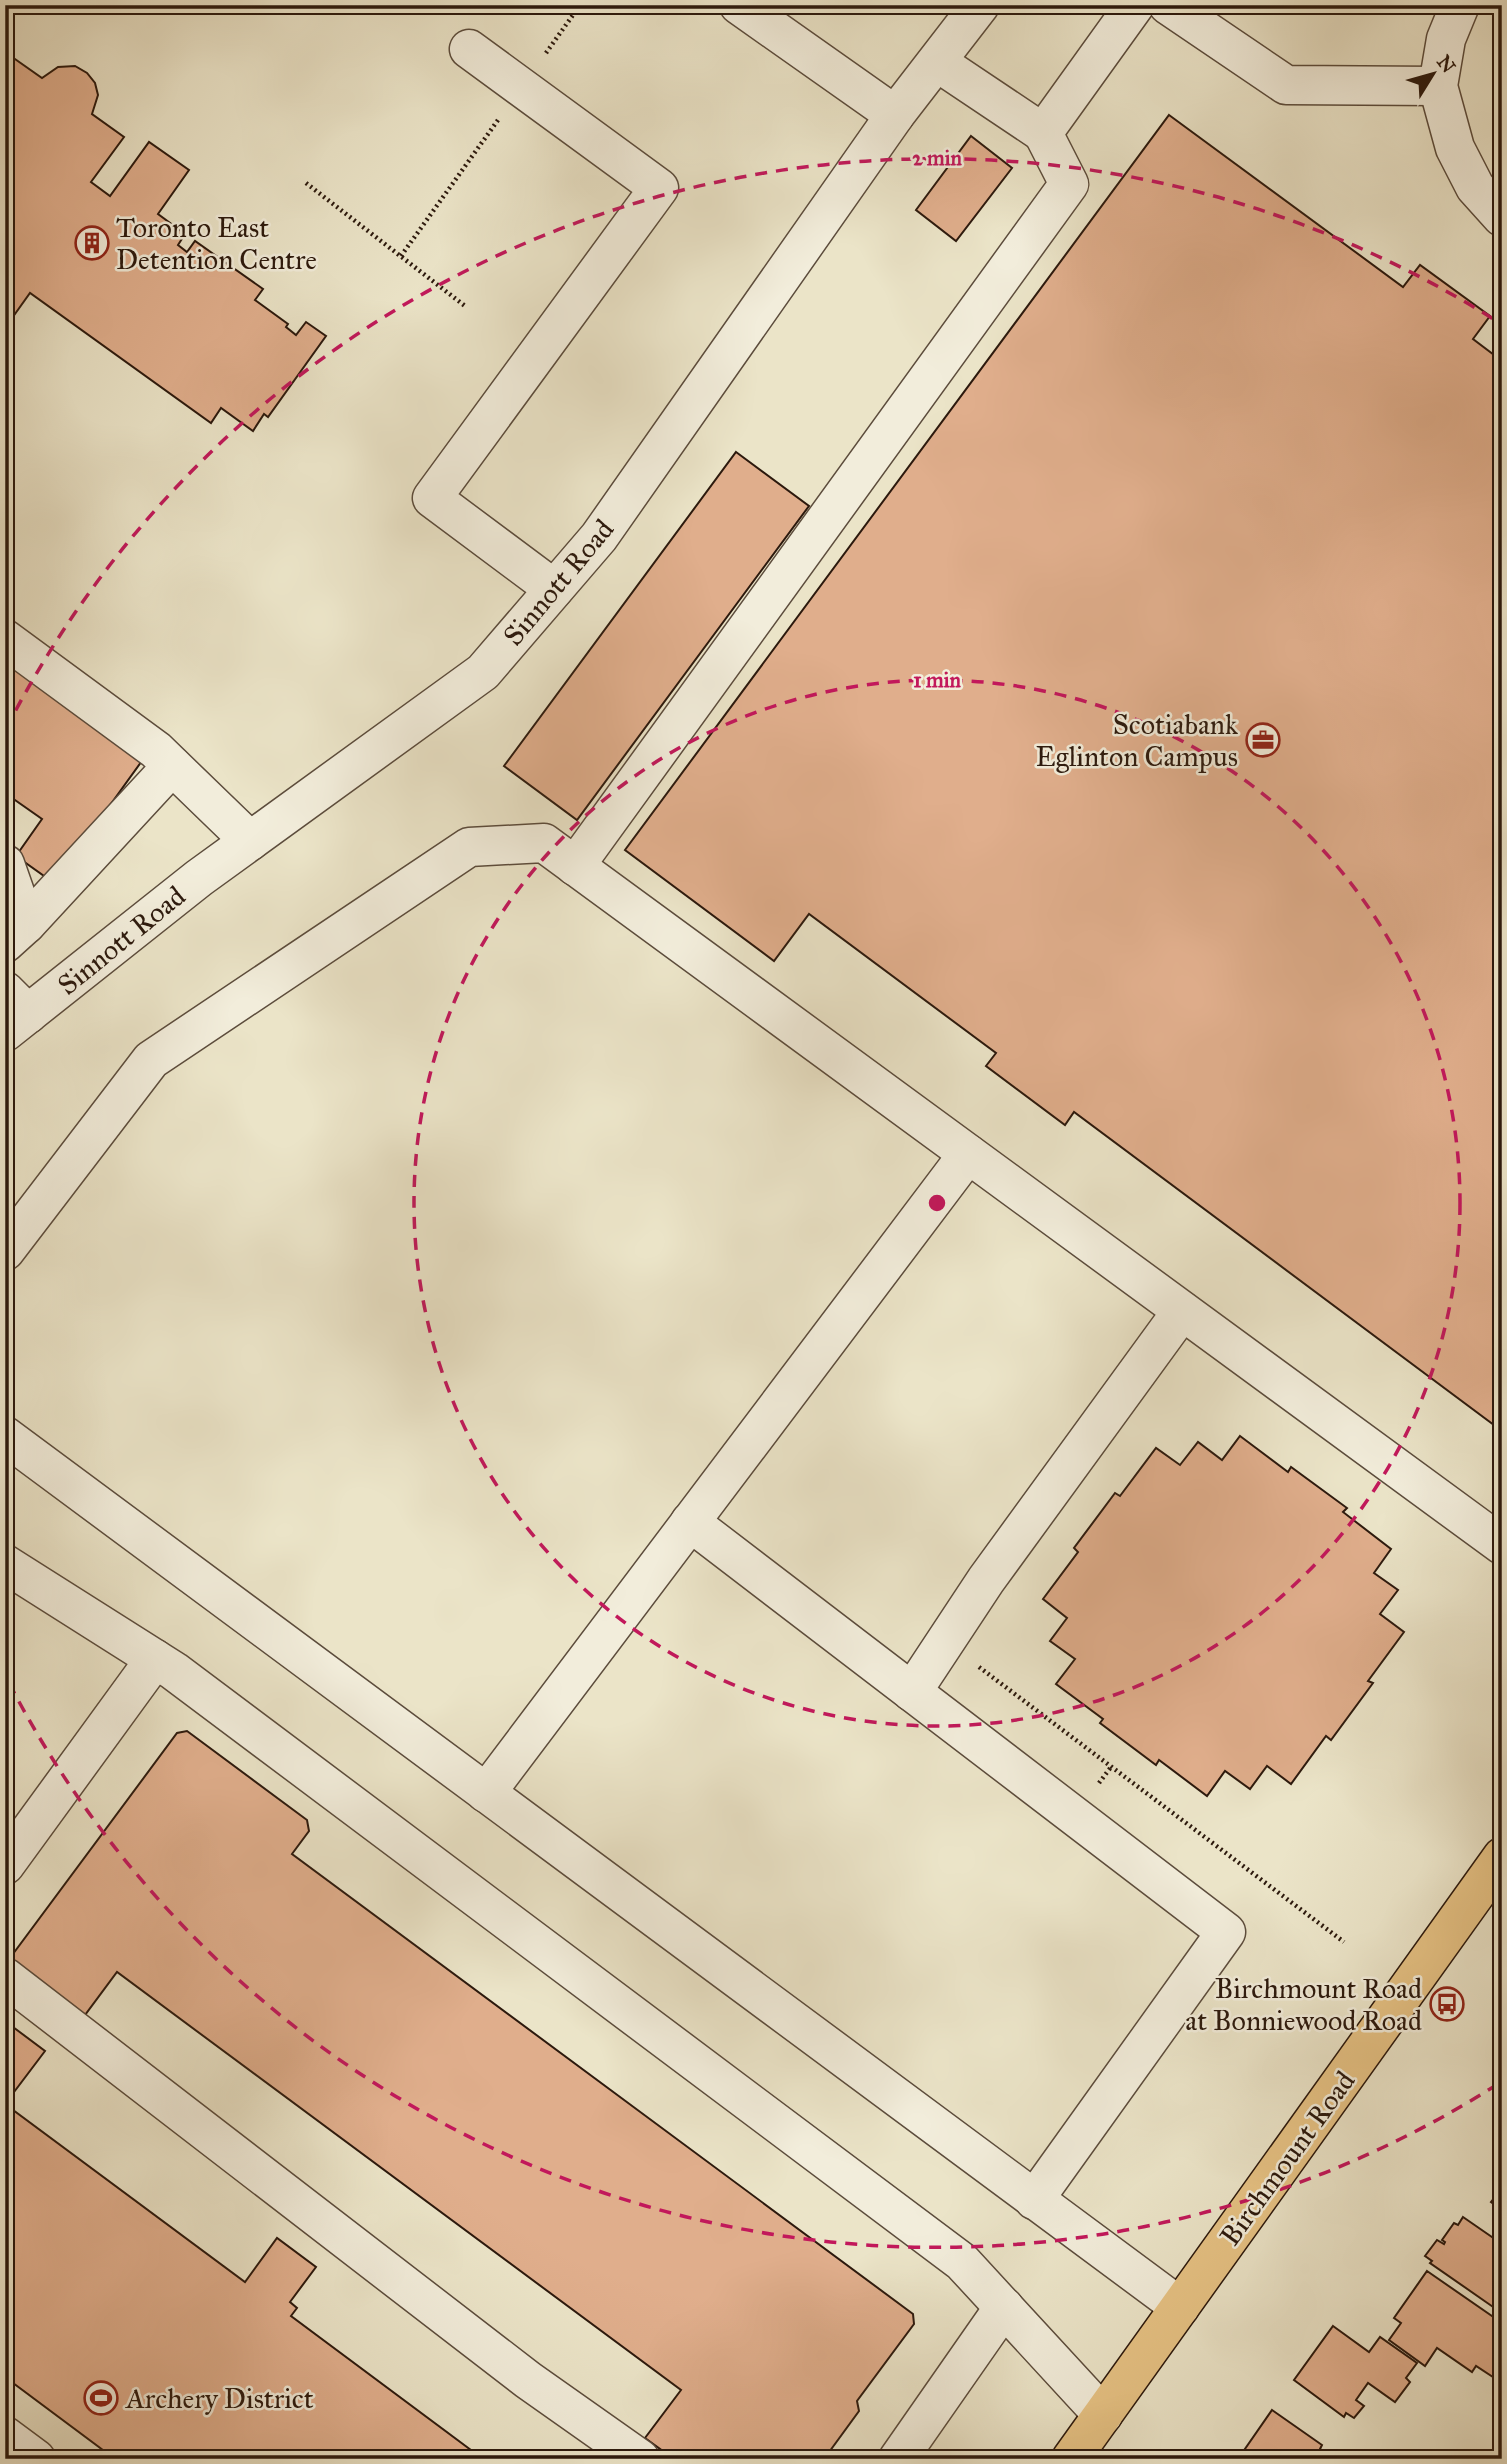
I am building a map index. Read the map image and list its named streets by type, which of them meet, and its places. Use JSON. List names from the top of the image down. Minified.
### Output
{"streets":{"main road":["Birchmount Road"],"street":["Sinnott Road"]},"places":{"building":["Toronto East Detention Centre"],"office":["Scotiabank Eglinton Campus"],"bus stop":["Birchmount Road at Bonniewood Road"],"sports":["Archery District"]},"north":"top right","rings":["2 min","1 min"]}
